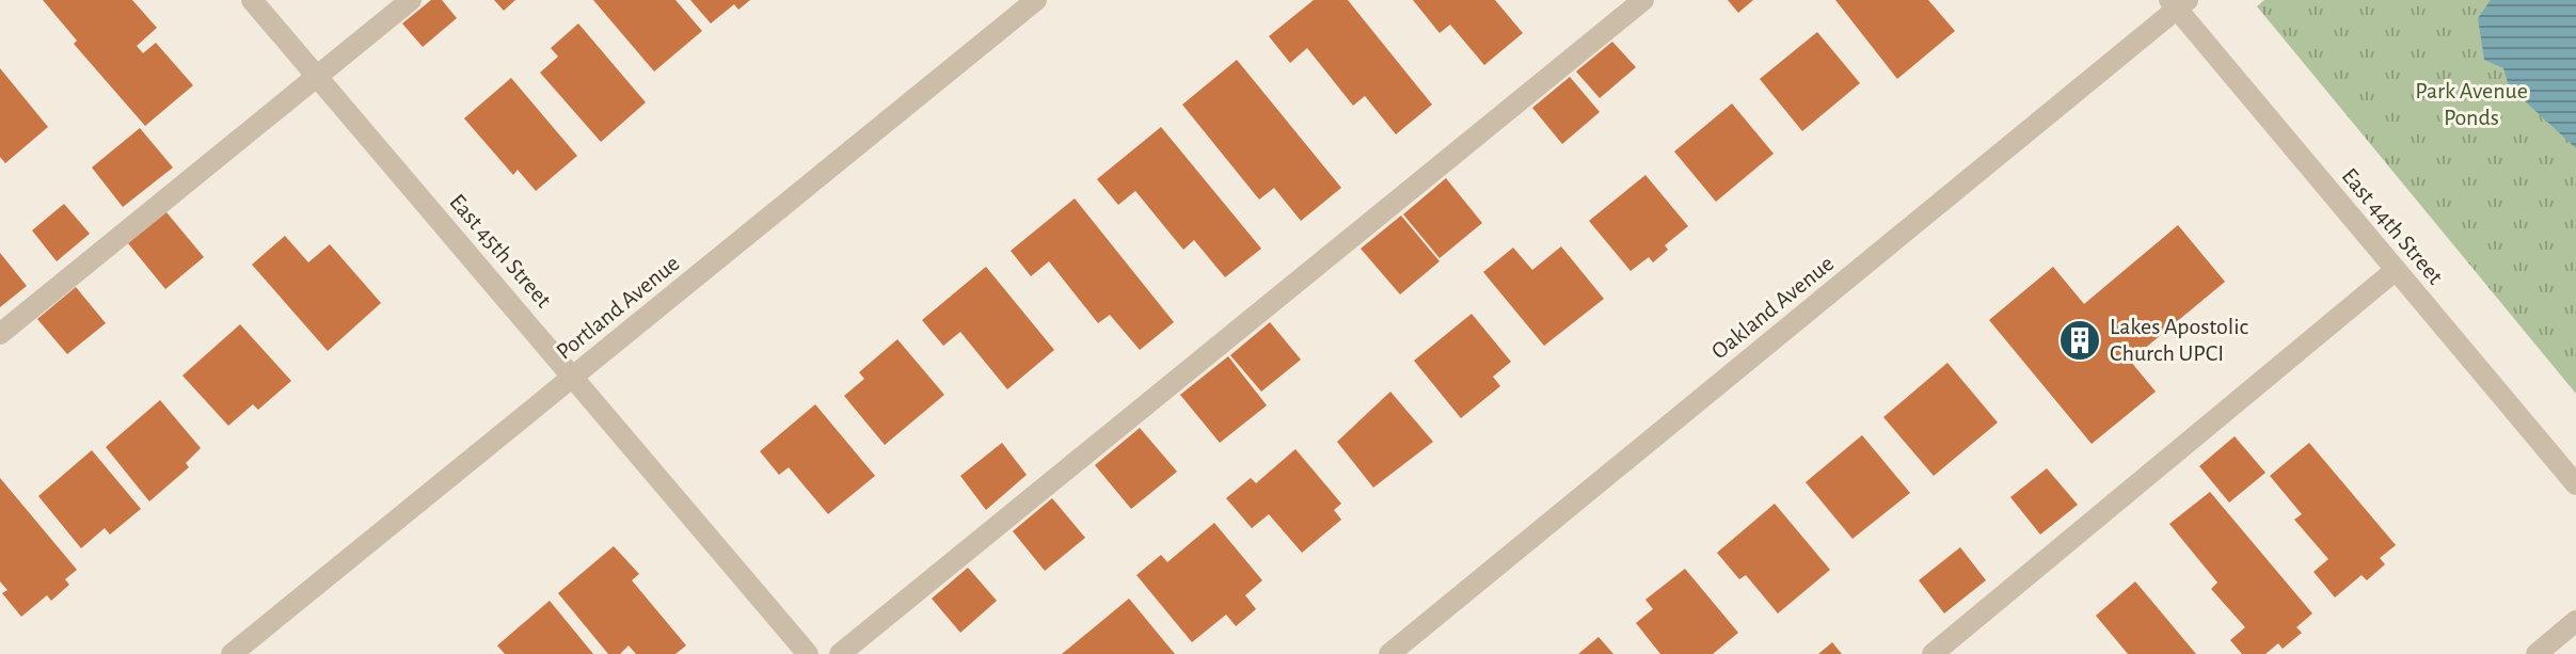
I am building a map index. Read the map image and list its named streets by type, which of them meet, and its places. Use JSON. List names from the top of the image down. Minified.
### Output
{"streets":{"street":["East 44th Street","East 45th Street","Portland Avenue","Oakland Avenue"]},"crossings":[["East 44th Street","Oakland Avenue"],["East 45th Street","Portland Avenue"]],"parks":["Park Avenue Ponds"],"places":{"building":["Lakes Apostolic Church UPCI"]}}
